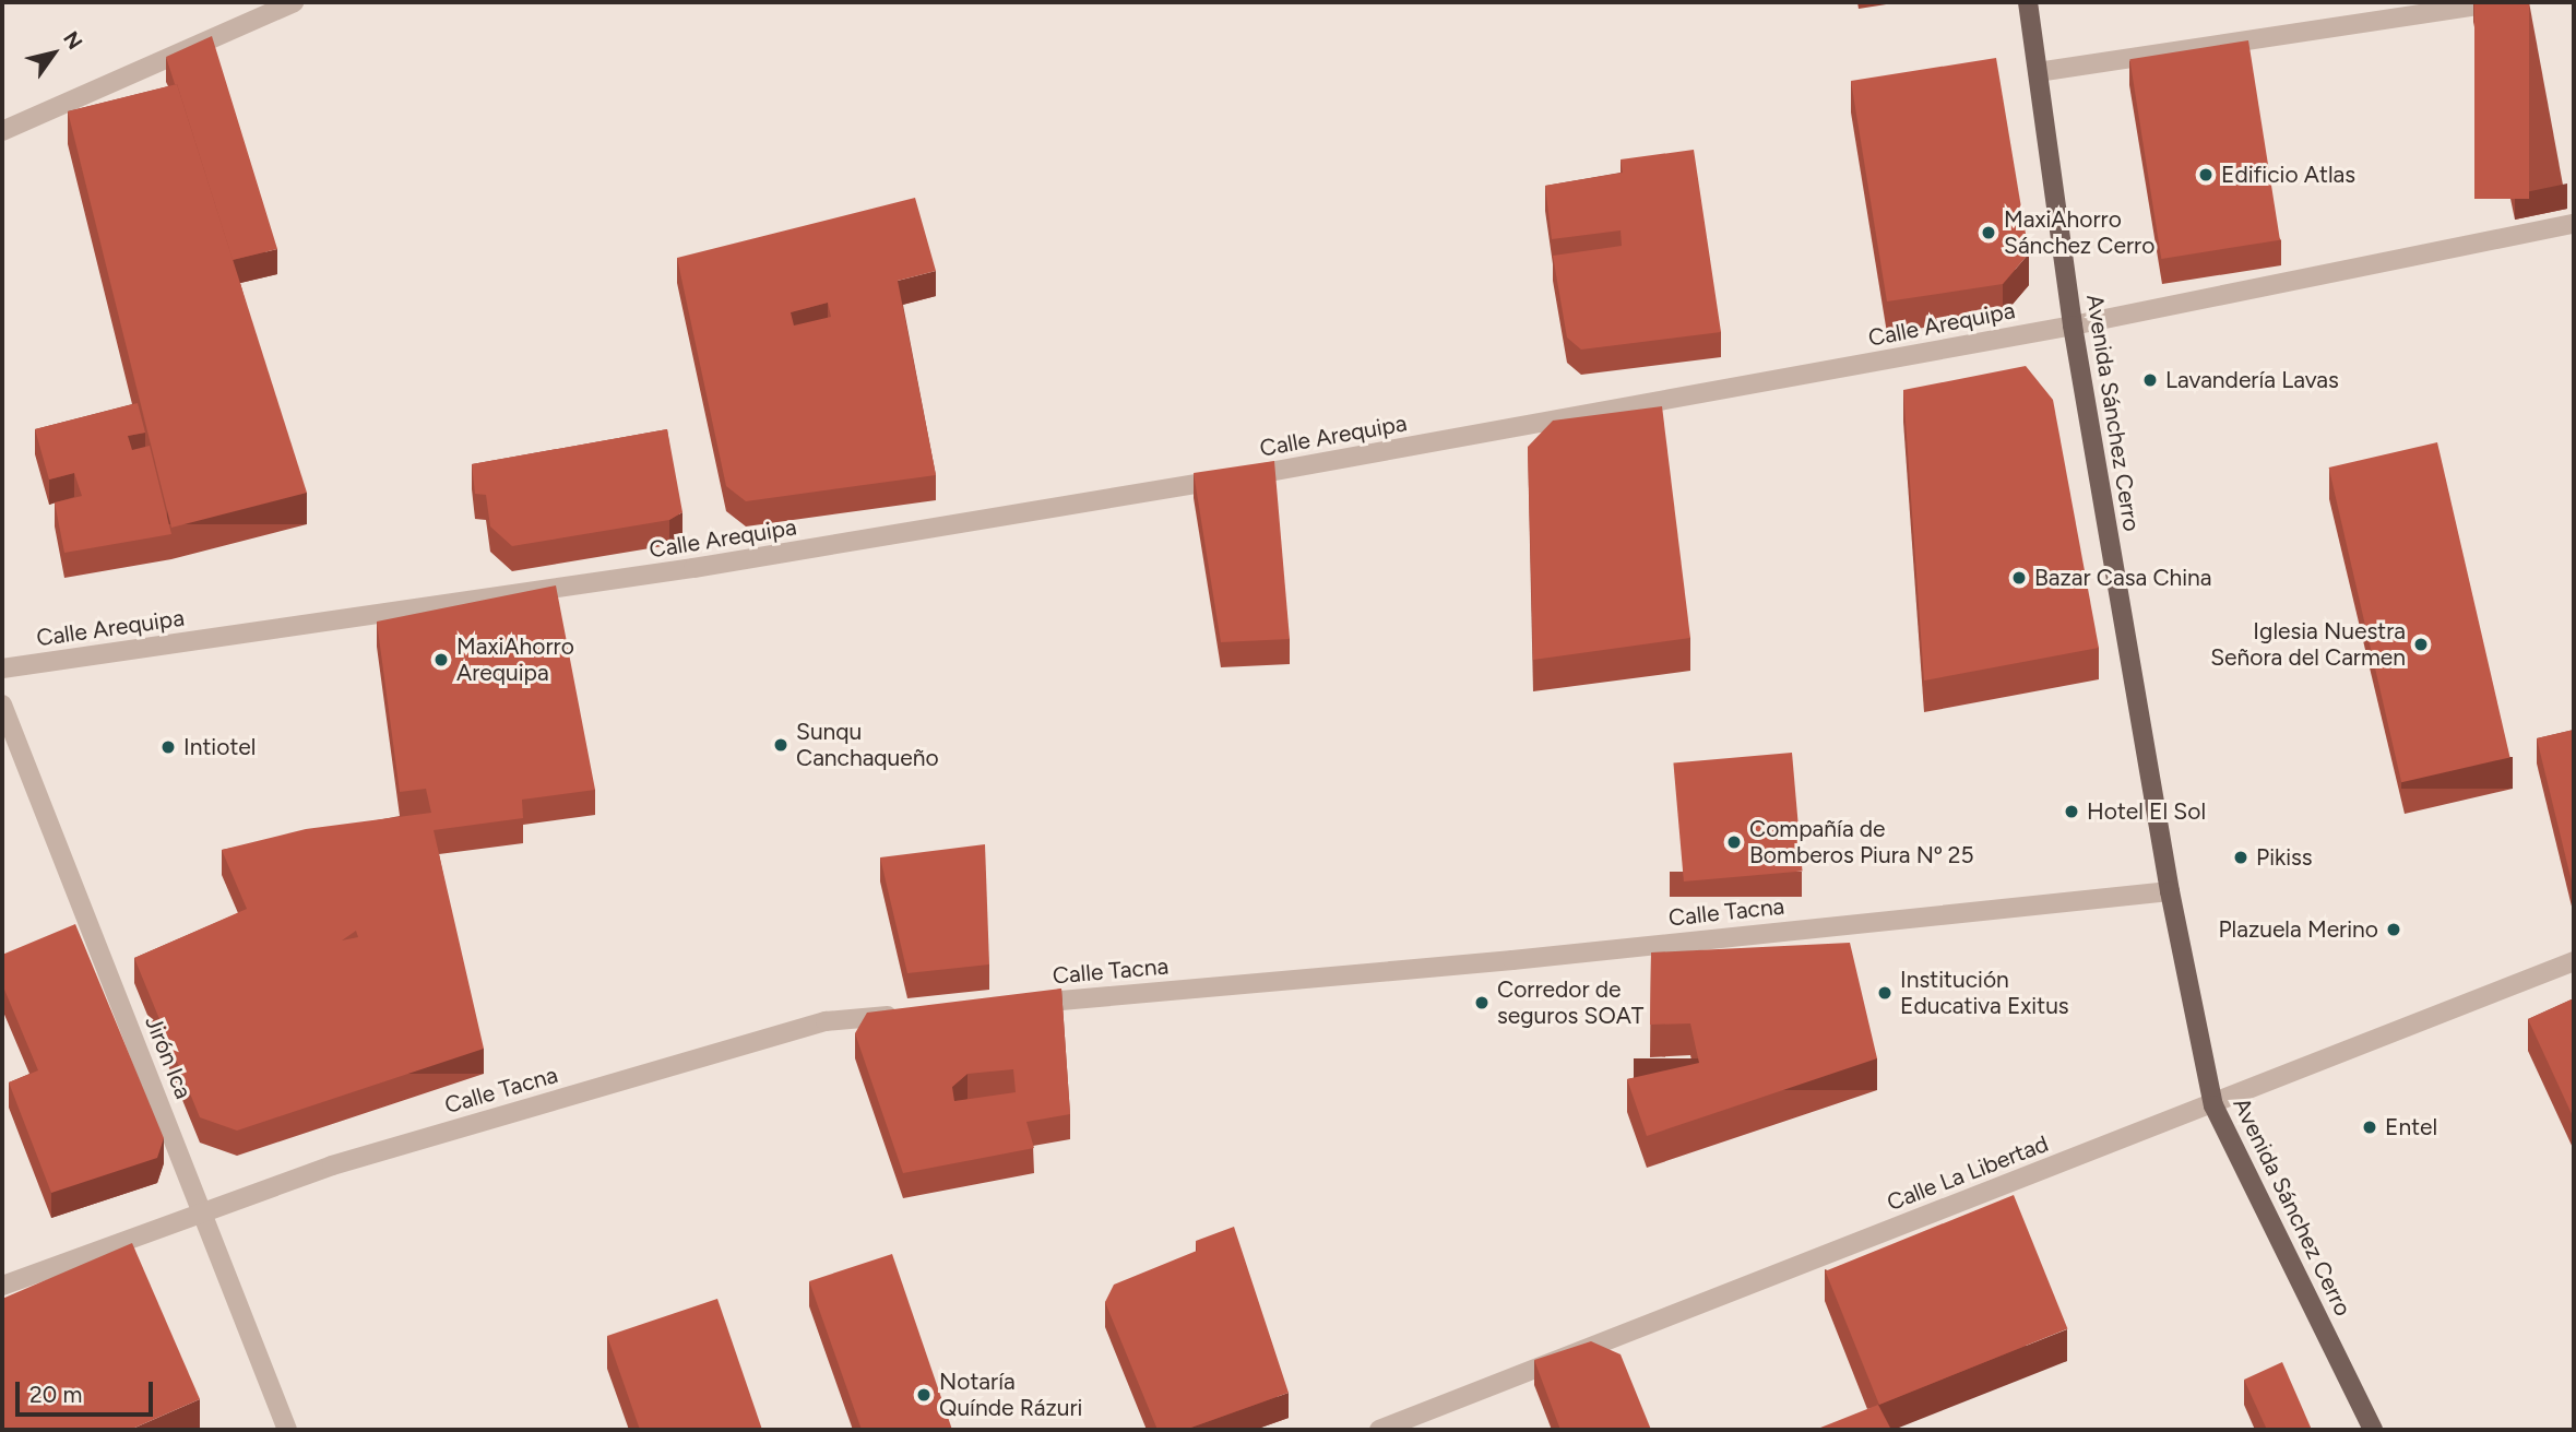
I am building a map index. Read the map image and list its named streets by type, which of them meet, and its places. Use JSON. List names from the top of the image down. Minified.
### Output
{"streets":{"main road":["Avenida Sánchez Cerro"],"street":["Calle Arequipa","Calle Tacna","Jirón Ica","Calle La Libertad"]},"crossings":[["Calle Arequipa","Avenida Sánchez Cerro"],["Avenida Sánchez Cerro","Calle Tacna"],["Avenida Sánchez Cerro","Calle La Libertad"],["Calle Tacna","Jirón Ica"]],"places":["Edificio Atlas","MaxiAhorro Sánchez Cerro","Lavandería Lavas","Bazar Casa China","Iglesia Nuestra Señora del Carmen","MaxiAhorro Arequipa","Sunqu Canchaqueño","Intiotel","Hotel El Sol","Compañía de Bomberos Piura Nº 25","Pikiss","Plazuela Merino","Institución Educativa Exitus","Corredor de seguros SOAT","Entel","Notaría Quínde Rázuri"],"scale_bar":"20 m","north":"top right"}
